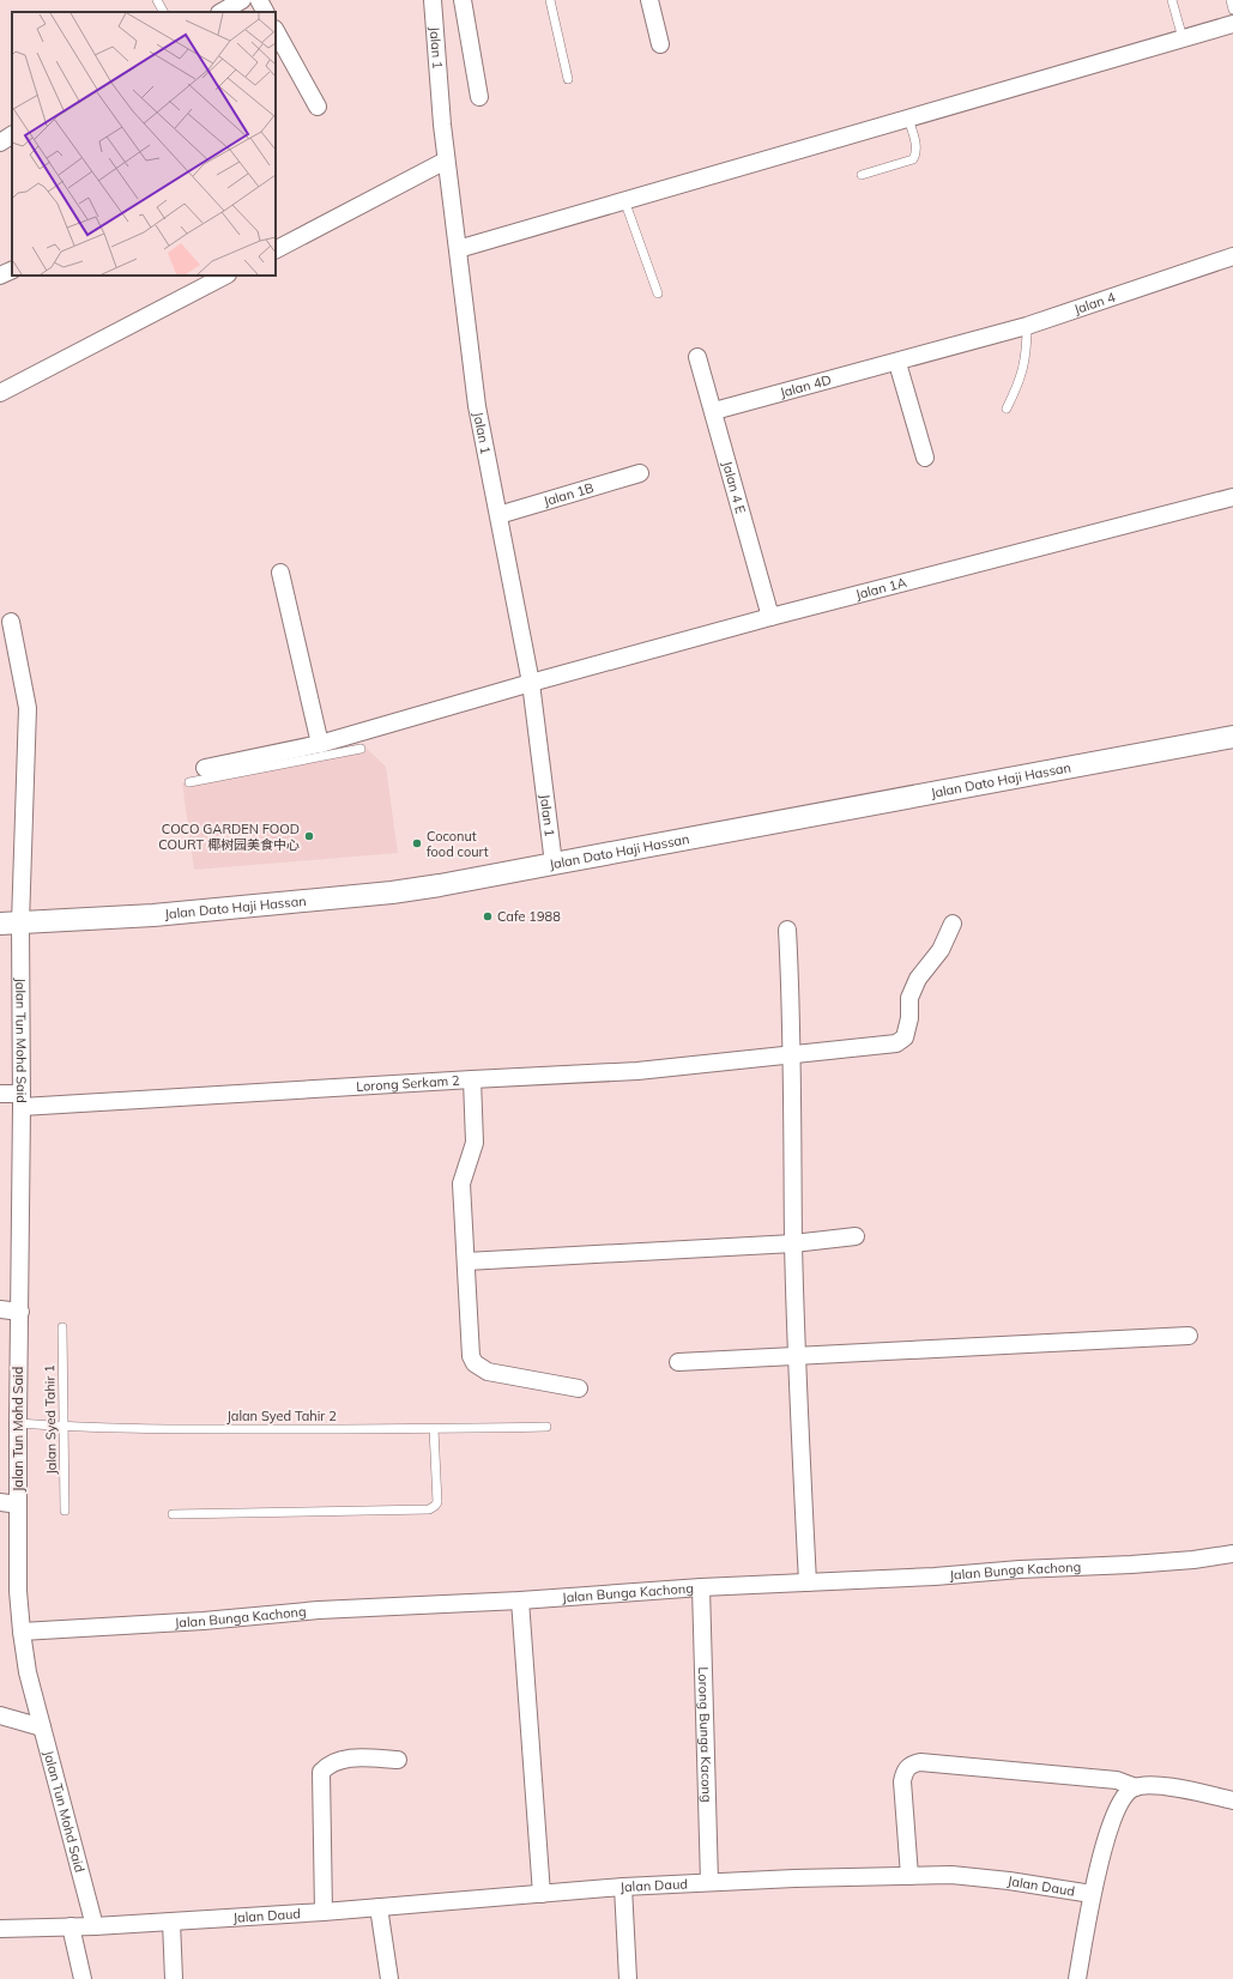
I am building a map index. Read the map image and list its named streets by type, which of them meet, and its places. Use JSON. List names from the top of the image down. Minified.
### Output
{"streets":{"street":["Jalan 1","Jalan 4","Jalan 4D","Jalan 4 E","Jalan 1B","Jalan 1A","Jalan Dato Haji Hassan","Jalan Tun Mohd Said","Lorong Serkam 2","Jalan Bunga Kachong","Lorong Bunga Kacong","Jalan Daud"],"lane":["Jalan Syed Tahir 2","Jalan Syed Tahir 1"]},"crossings":[["Jalan 1","Jalan 1B"],["Jalan 1","Jalan 1A"],["Jalan 1","Jalan Dato Haji Hassan"],["Jalan 4","Jalan 4D"],["Jalan 4D","Jalan 4 E"],["Jalan 4 E","Jalan 1A"],["Jalan Dato Haji Hassan","Jalan Tun Mohd Said"],["Jalan Tun Mohd Said","Lorong Serkam 2"],["Jalan Tun Mohd Said","Jalan Syed Tahir 2"],["Jalan Tun Mohd Said","Jalan Bunga Kachong"],["Jalan Tun Mohd Said","Jalan Daud"],["Jalan Syed Tahir 2","Jalan Syed Tahir 1"],["Jalan Bunga Kachong","Lorong Bunga Kacong"],["Lorong Bunga Kacong","Jalan Daud"]],"places":["COCO GARDEN FOOD COURT 椰树园美食中心","Coconut food court","Cafe 1988"]}
